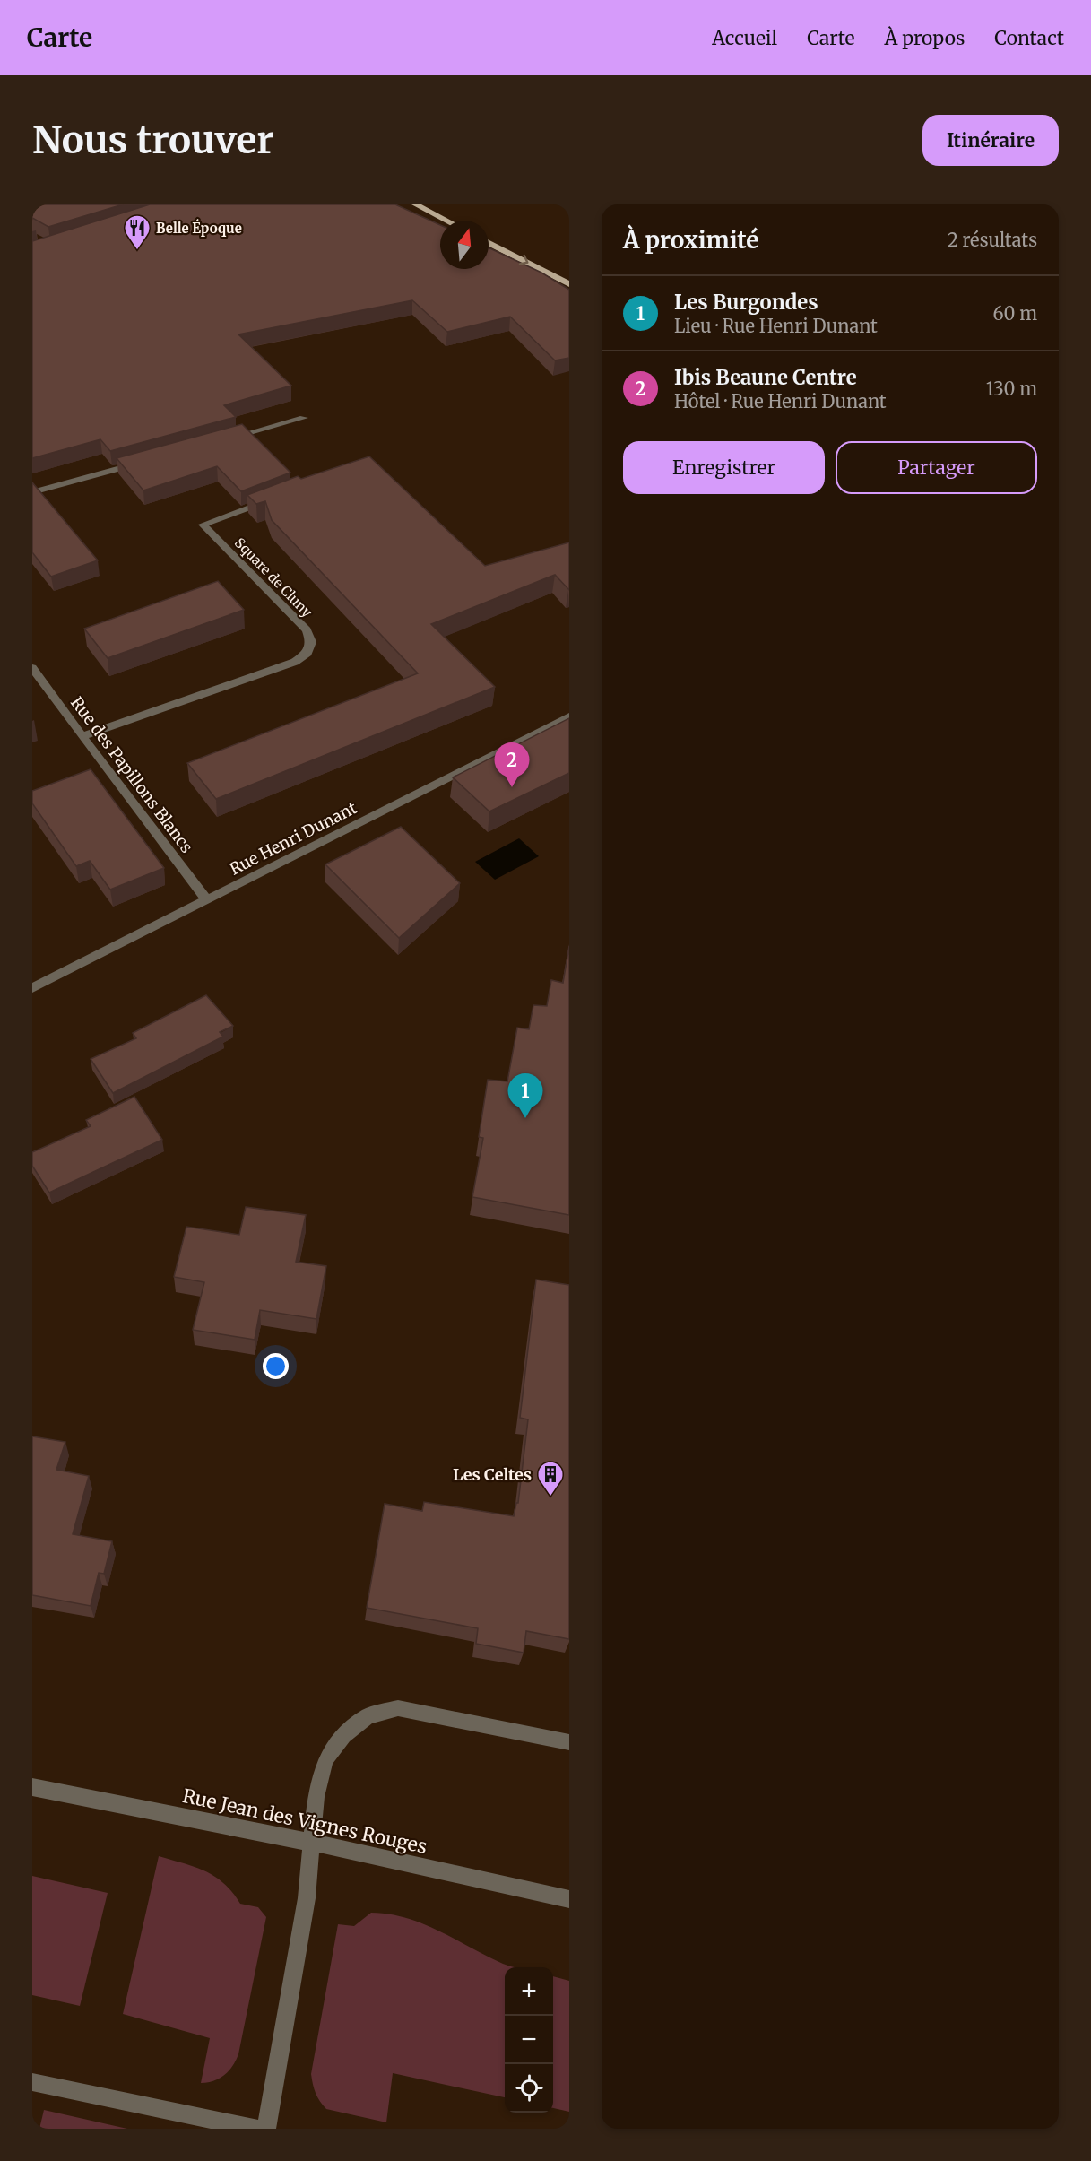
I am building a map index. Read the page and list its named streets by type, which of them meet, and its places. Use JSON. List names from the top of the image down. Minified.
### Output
{"streets":{"street":["Square de Cluny","Rue des Papillons Blancs","Rue Henri Dunant","Rue Jean des Vignes Rouges"]},"crossings":[["Square de Cluny","Rue des Papillons Blancs"],["Rue des Papillons Blancs","Rue Henri Dunant"]],"places":{"restaurant":["Belle Époque"],"building":["Les Celtes"]},"north":"top","page":{"header":"Carte","nav":["Accueil","Carte","À propos","Contact"],"buttons":["Itinéraire",["Enregistrer","Partager"]],"title":"Nous trouver","heading":["À proximité","2 résultats"],"list":[{"mark":"1","name":"Les Burgondes","note":"Lieu · Rue Henri Dunant","value":"60 m"},{"mark":"2","name":"Ibis Beaune Centre","note":"Hôtel · Rue Henri Dunant","value":"130 m"}],"pins":["2","1"],"map_buttons":["+","−"]}}
